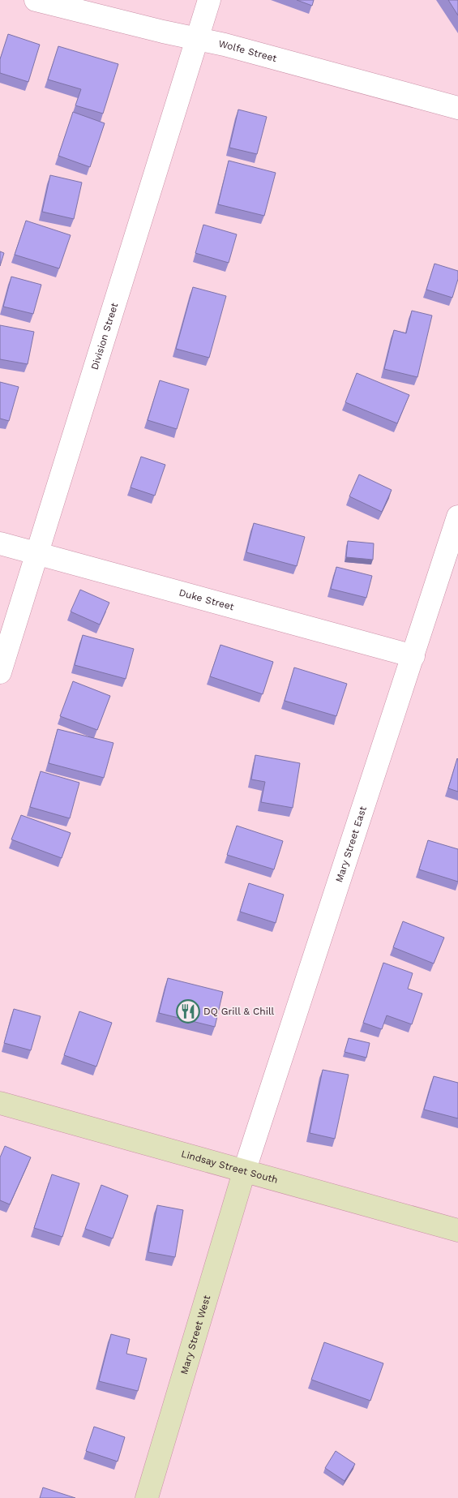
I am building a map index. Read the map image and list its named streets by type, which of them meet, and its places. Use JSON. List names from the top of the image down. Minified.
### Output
{"streets":{"main road":["Lindsay Street South","Mary Street West"],"street":["Wolfe Street","Division Street","Duke Street","Mary Street East"]},"crossings":[["Wolfe Street","Division Street"],["Division Street","Duke Street"],["Duke Street","Mary Street East"],["Mary Street East","Lindsay Street South"],["Mary Street East","Mary Street West"],["Lindsay Street South","Mary Street West"]],"places":{"restaurant":["DQ Grill & Chill"]}}
